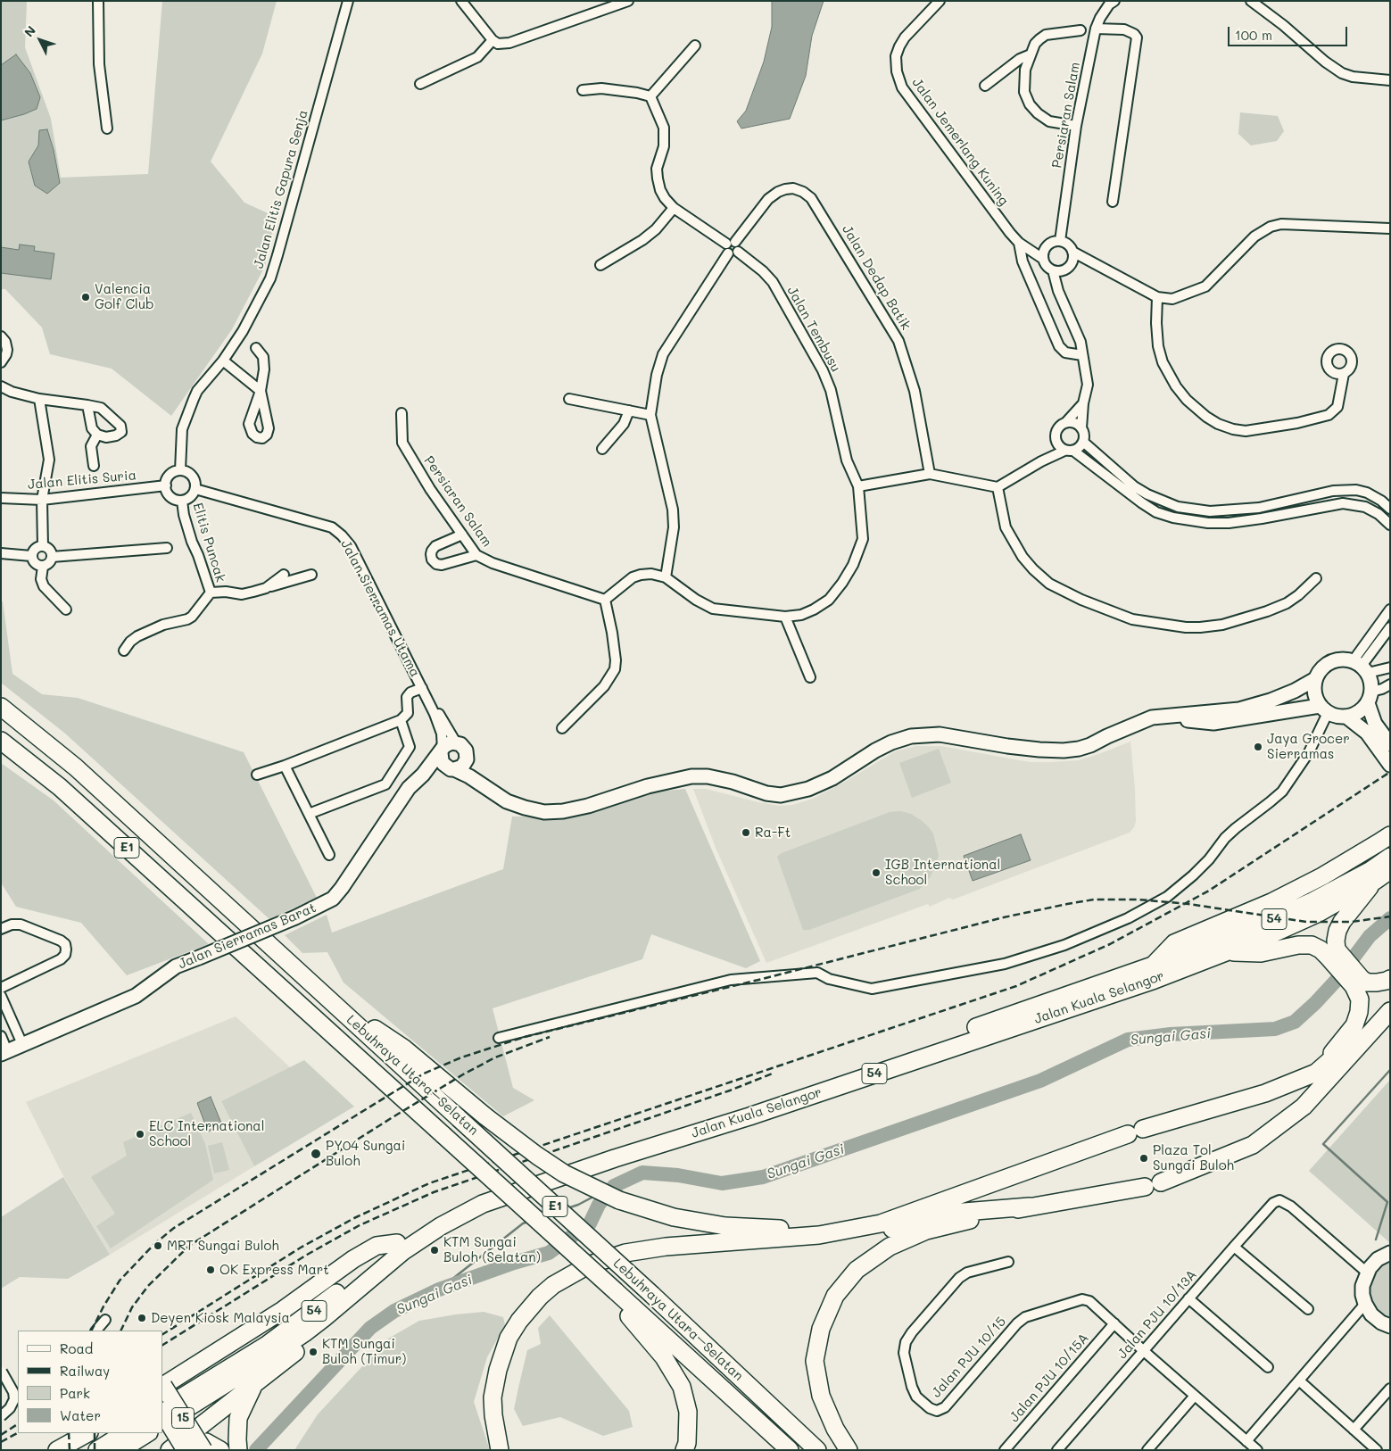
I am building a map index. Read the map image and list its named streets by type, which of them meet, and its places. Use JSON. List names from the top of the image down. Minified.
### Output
{"streets":{"highway":["E1","54","Jalan Kuala Selangor","Lebuhraya Utara–Selatan","15"],"street":["Persiaran Salam","Jalan Jemerlang Kuning","Jalan Elitis Gapura Senja","Jalan Dedap Batik","Jalan Tembusu","Jalan Elitis Suria","Elitis Puncak","Jalan Sierramas Utama","Jalan Sierramas Barat","Jalan PJU 10/13A","Jalan PJU 10/15","Jalan PJU 10/15A"]},"crossings":[["Persiaran Salam","Jalan Jemerlang Kuning"],["Jalan Elitis Gapura Senja","Jalan Elitis Suria"],["Jalan Elitis Gapura Senja","Elitis Puncak"],["Jalan Elitis Gapura Senja","Jalan Sierramas Utama"],["Jalan Dedap Batik","Jalan Tembusu"],["Jalan Elitis Suria","Elitis Puncak"],["Jalan Elitis Suria","Jalan Sierramas Utama"],["Elitis Puncak","Jalan Sierramas Utama"],["Jalan Sierramas Utama","Jalan Sierramas Barat"],["Jalan PJU 10/13A","Jalan PJU 10/15"],["Jalan PJU 10/15","Jalan PJU 10/15A"]],"water":["Sungai Gasi"],"places":["Valencia Golf Club","Jaya Grocer Sierramas","Ra-Ft","IGB International School","ELC International School","PY04 Sungai Buloh","Plaza Tol Sungai Buloh","MRT Sungai Buloh","KTM Sungai Buloh (Selatan)","OK Express Mart","Deyen Kiosk Malaysia","KTM Sungai Buloh (Timur)"],"legend":["Road","Railway","Park","Water"],"scale_bar":"100 m","north":"top left"}
